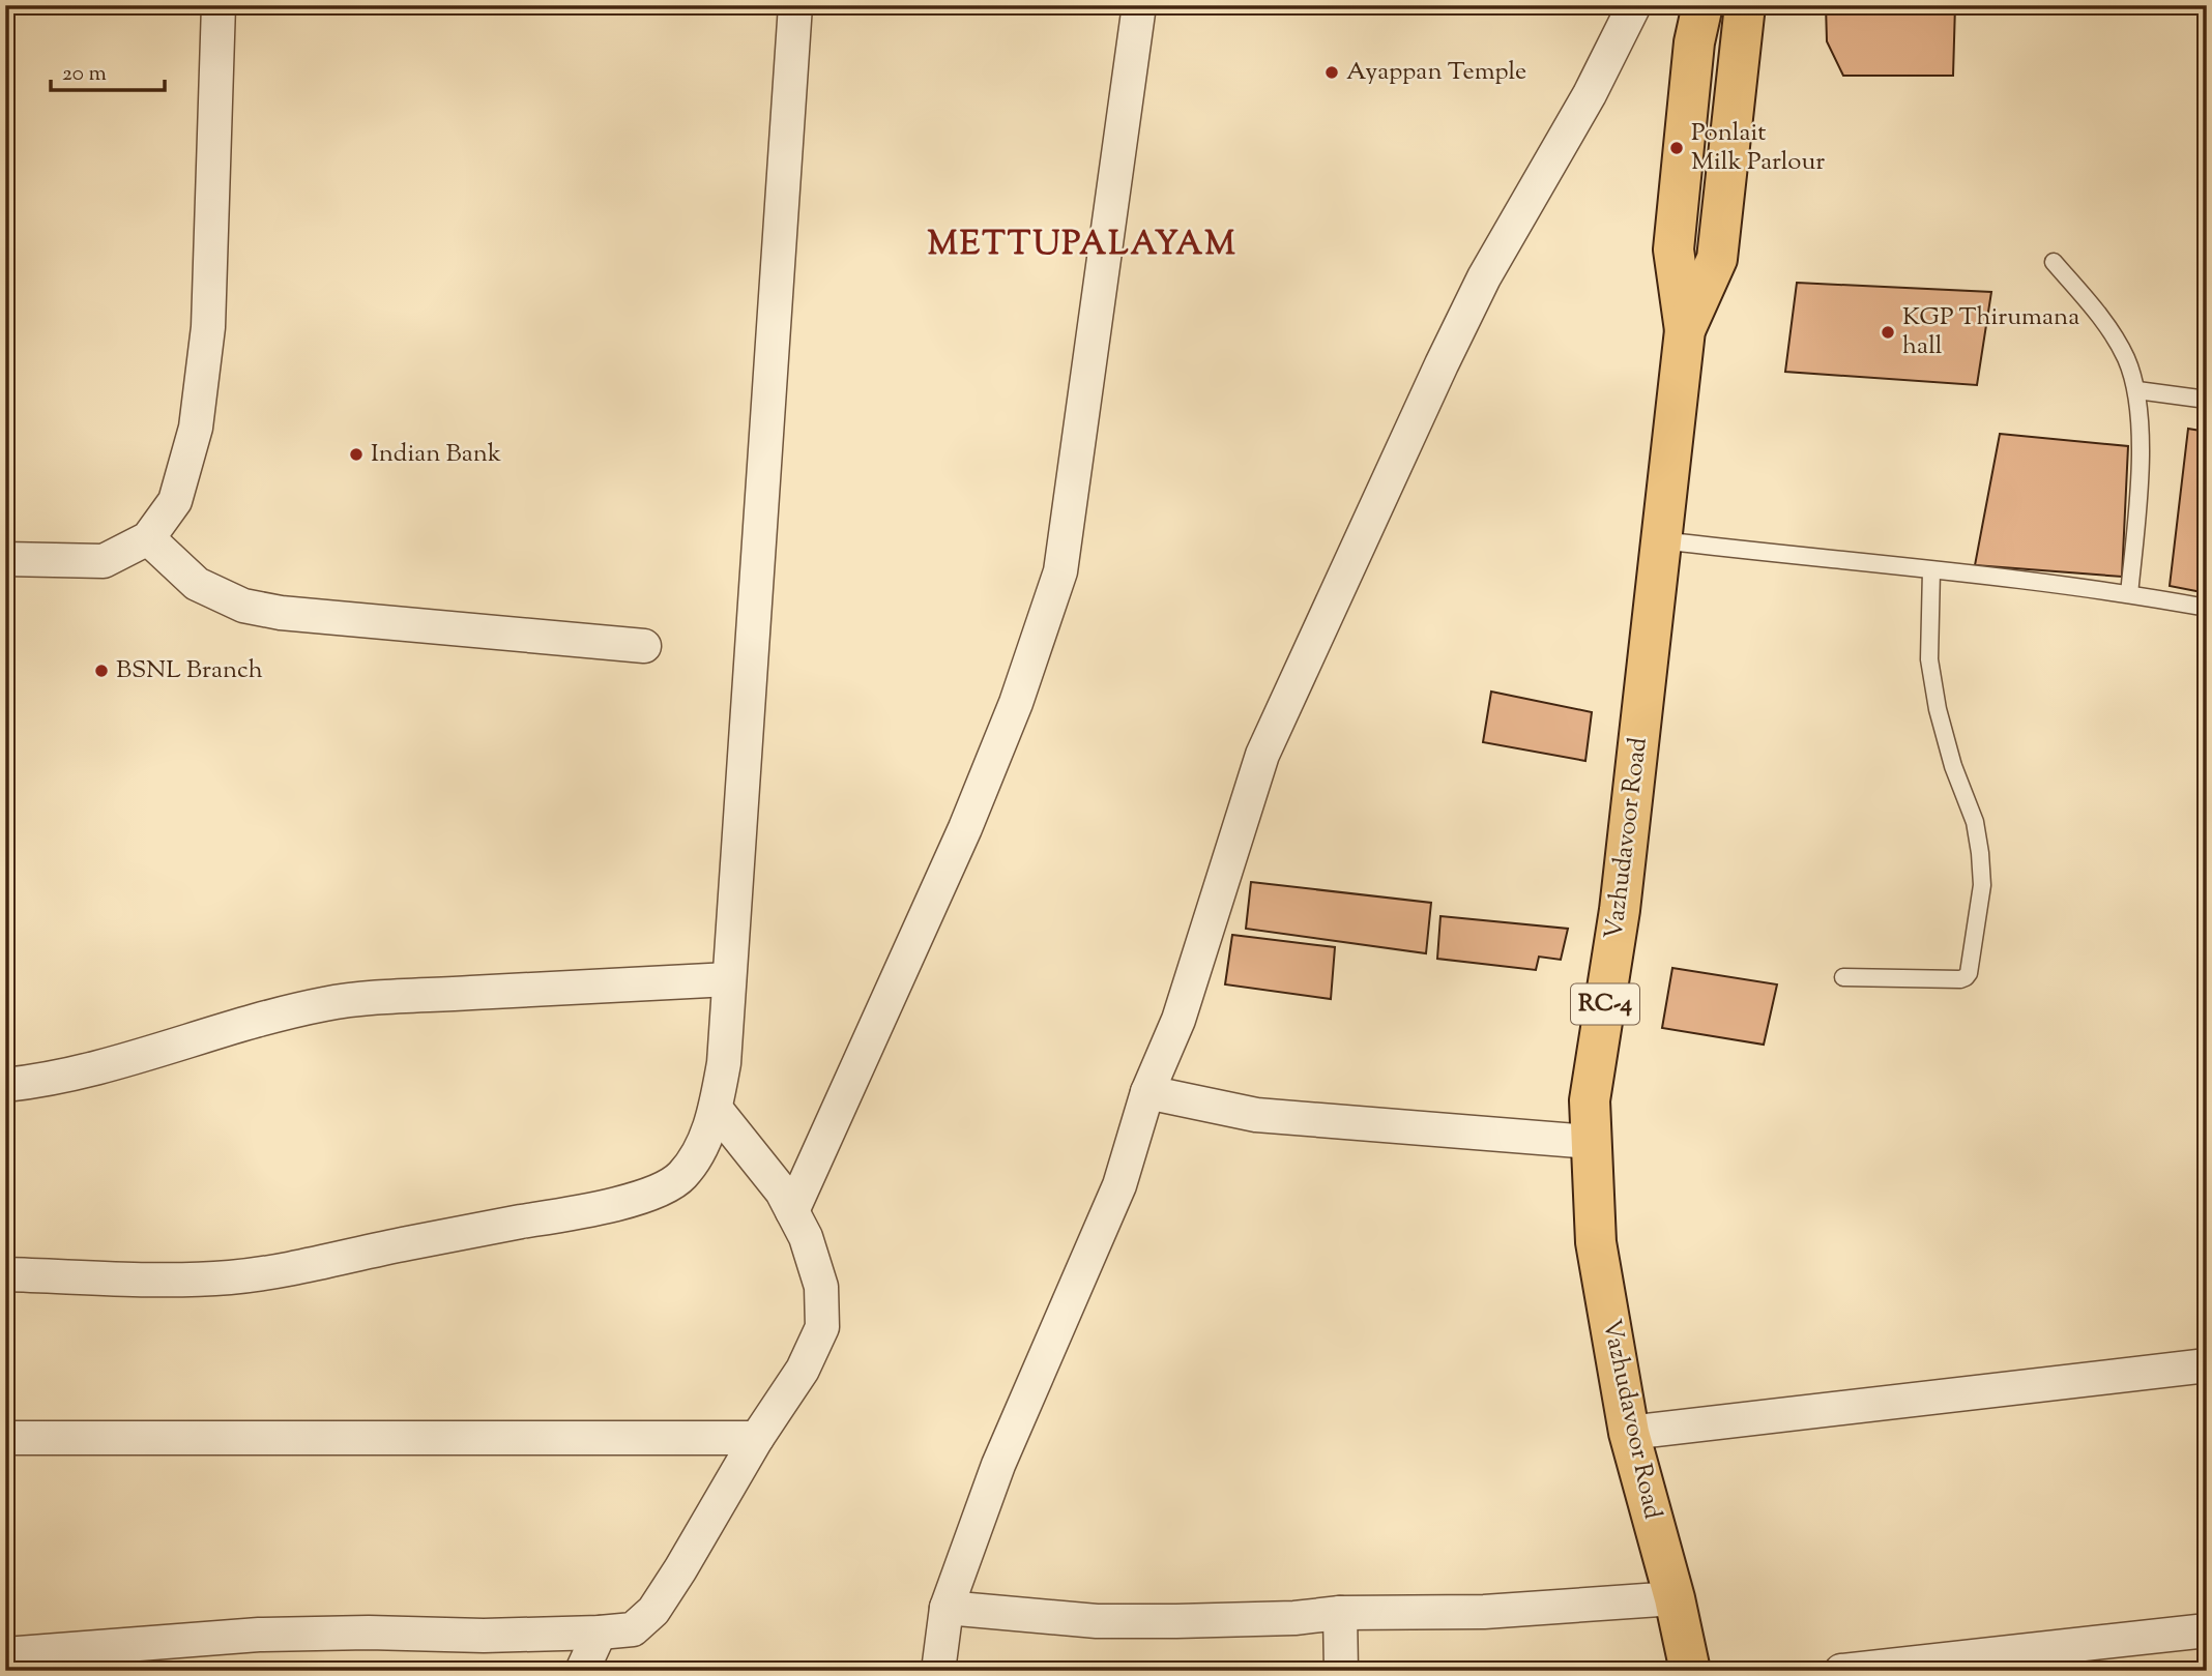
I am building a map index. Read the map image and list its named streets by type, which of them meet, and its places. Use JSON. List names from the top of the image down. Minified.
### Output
{"streets":{"main road":["Vazhudavoor Road","RC-4"]},"districts":["METTUPALAYAM"],"places":["Ayappan Temple","Ponlait Milk Parlour","KGP Thirumana hall","Indian Bank","BSNL Branch"],"scale_bar":"20 m"}
